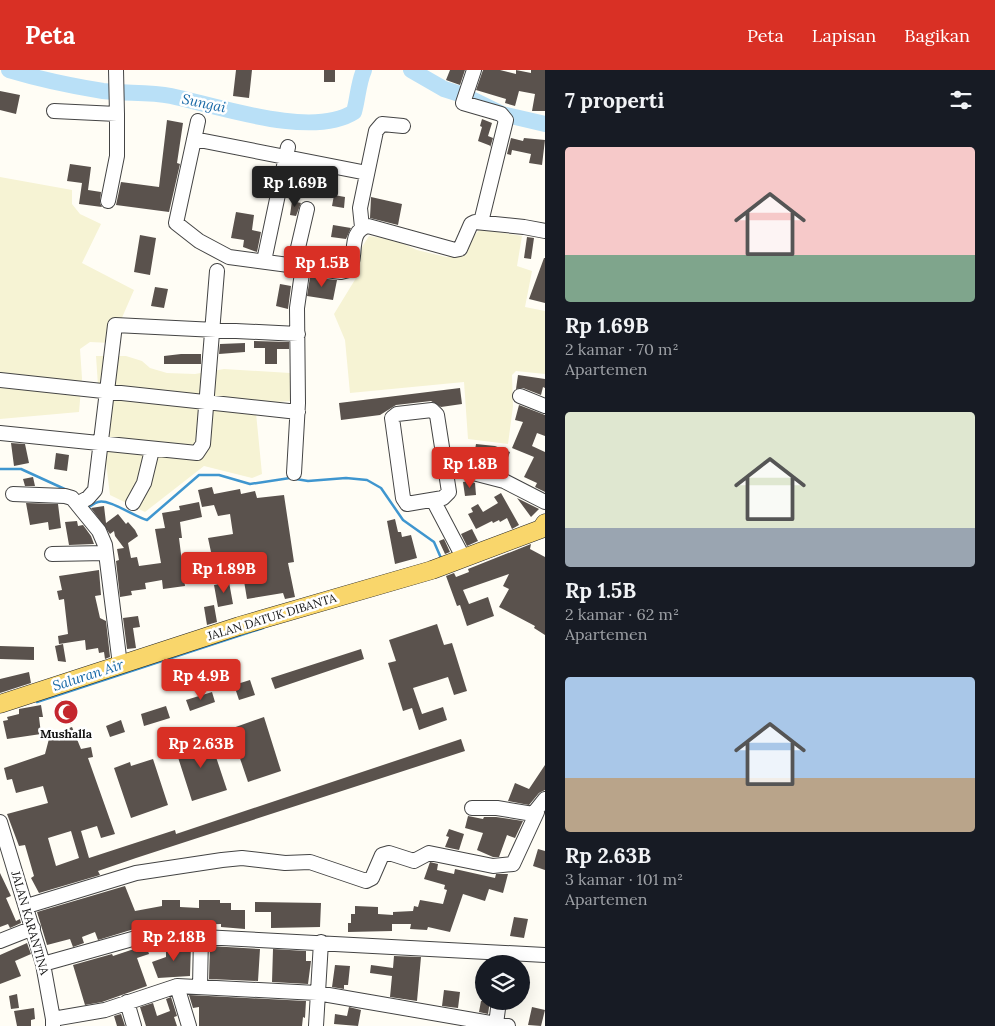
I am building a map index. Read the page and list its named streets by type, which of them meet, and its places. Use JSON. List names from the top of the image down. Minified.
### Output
{"streets":{"main road":["JALAN DATUK DIBANTA"],"street":["JALAN KARANTINA"]},"water":["Sungai","Saluran Air"],"places":{"mosque":["Mushalla"]},"page":{"header":"Peta","nav":["Peta","Lapisan","Bagikan"],"heading":"7 properti","list":[{"name":"Rp 1.69B","note":"2 kamar · 70 m² · Apartemen"},{"name":"Rp 1.5B","note":"2 kamar · 62 m² · Apartemen"},{"name":"Rp 2.63B","note":"3 kamar · 101 m² · Apartemen"}],"price":["Rp 1.69B","Rp 1.5B","Rp 1.8B","Rp 1.89B","Rp 4.9B","Rp 2.63B","Rp 2.18B"]}}
